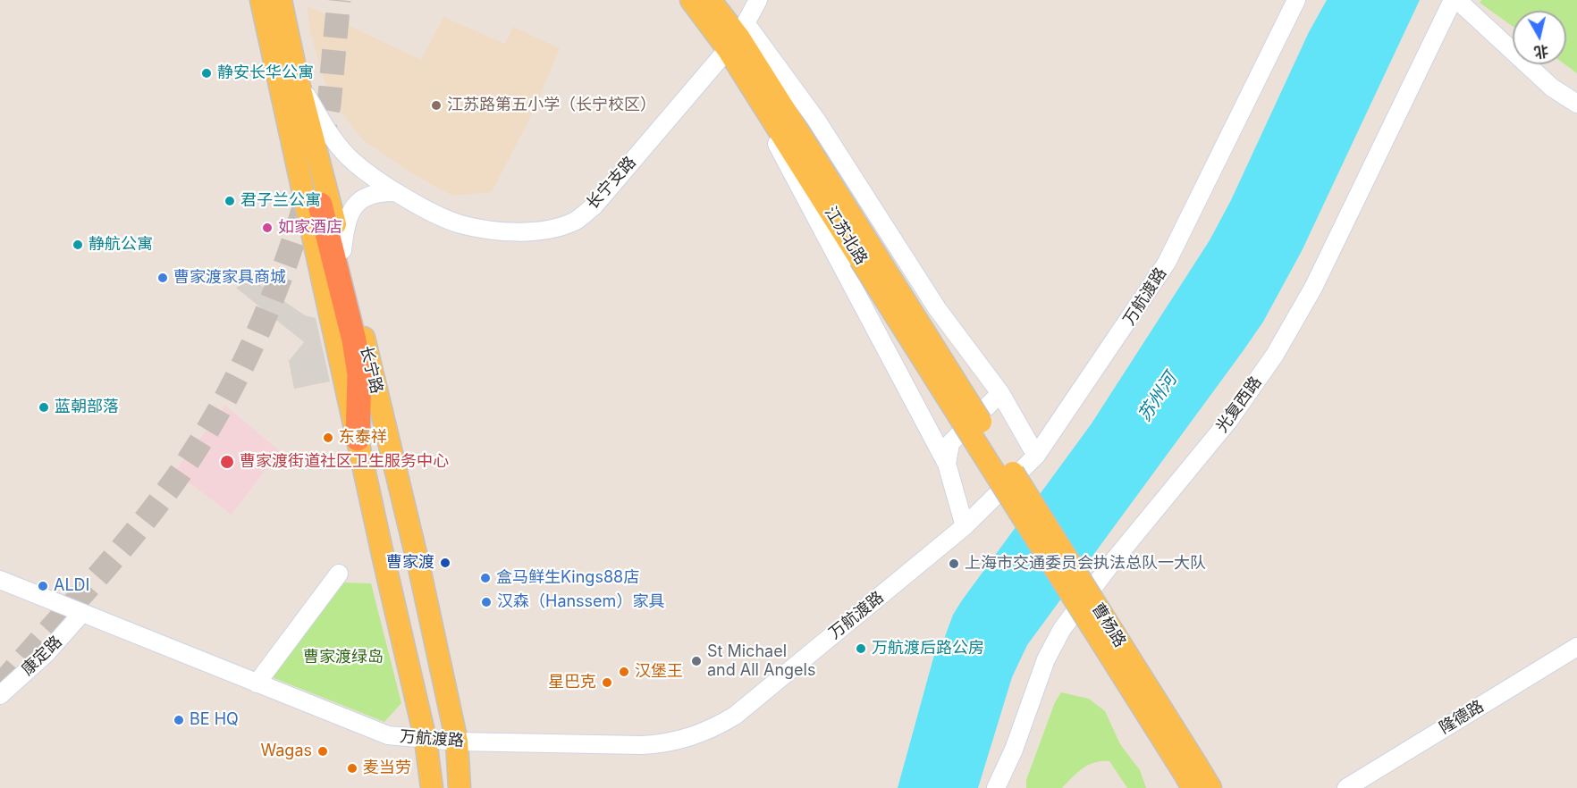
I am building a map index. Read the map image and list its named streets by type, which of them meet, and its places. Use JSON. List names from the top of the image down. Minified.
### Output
{"streets":{"main road":["江苏北路","长宁路","曹杨路"],"street":["长宁支路","万航渡路","光复西路","康定路","隆德路"]},"crossings":[["长宁支路","江苏北路"],["长宁支路","长宁路"],["江苏北路","曹杨路"],["万航渡路","长宁路"],["万航渡路","康定路"]],"water":["苏州河"],"parks":["曹家渡绿岛"],"places":["静安长华公寓","江苏路第五小学（长宁校区）","君子兰公寓","如家酒店","静航公寓","曹家渡家具商城","蓝朝部落","东泰祥","曹家渡街道社区卫生服务中心","曹家渡","上海市交通委员会执法总队一大队","盒马鲜生Kings88店","ALDI","汉森（Hanssem）家具","万航渡后路公房","St Michael and All Angels","汉堡王","星巴克","BE HQ","Wagas","麦当劳"],"north":"bottom"}
